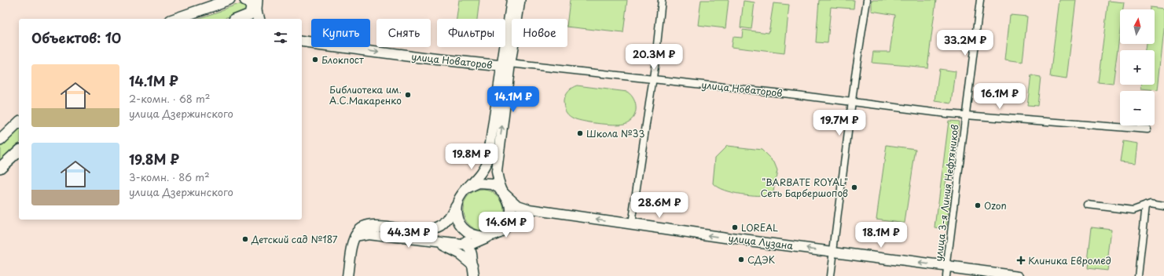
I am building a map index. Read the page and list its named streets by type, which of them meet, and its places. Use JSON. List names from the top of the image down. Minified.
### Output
{"streets":{"main road":["улица Новаторов","улица Лузана"],"street":["улица 3-я Линия Нефтяников"]},"crossings":[["улица Новаторов","улица 3-я Линия Нефтяников"],["улица 3-я Линия Нефтяников","улица Лузана"]],"one_way":["улица Лузана"],"places":{"other":["Блокпост","Библиотека им. А.С.Макаренко","Школа №33","\"BARBATE ROYAL\" Сеть Барбершопов","Ozon","LOREAL","Детский сад №187","СДЭК"],"health":["Клиника Евромед"]},"north":"top","page":{"map_buttons":["+","−"],"chip":["Купить","Снять","Фильтры","Новое"],"heading":"Объектов: 10","price":["33.2M ₽","20.3M ₽","16.1M ₽","14.1M ₽","19.7M ₽","19.8M ₽","28.6M ₽","14.6M ₽","44.3M ₽","18.1M ₽"],"list":[{"name":"14.1M ₽","note":"2-комн. · 68 m² · улица Дзержинского"},{"name":"19.8M ₽","note":"3-комн. · 86 m² · улица Дзержинского"}]}}
